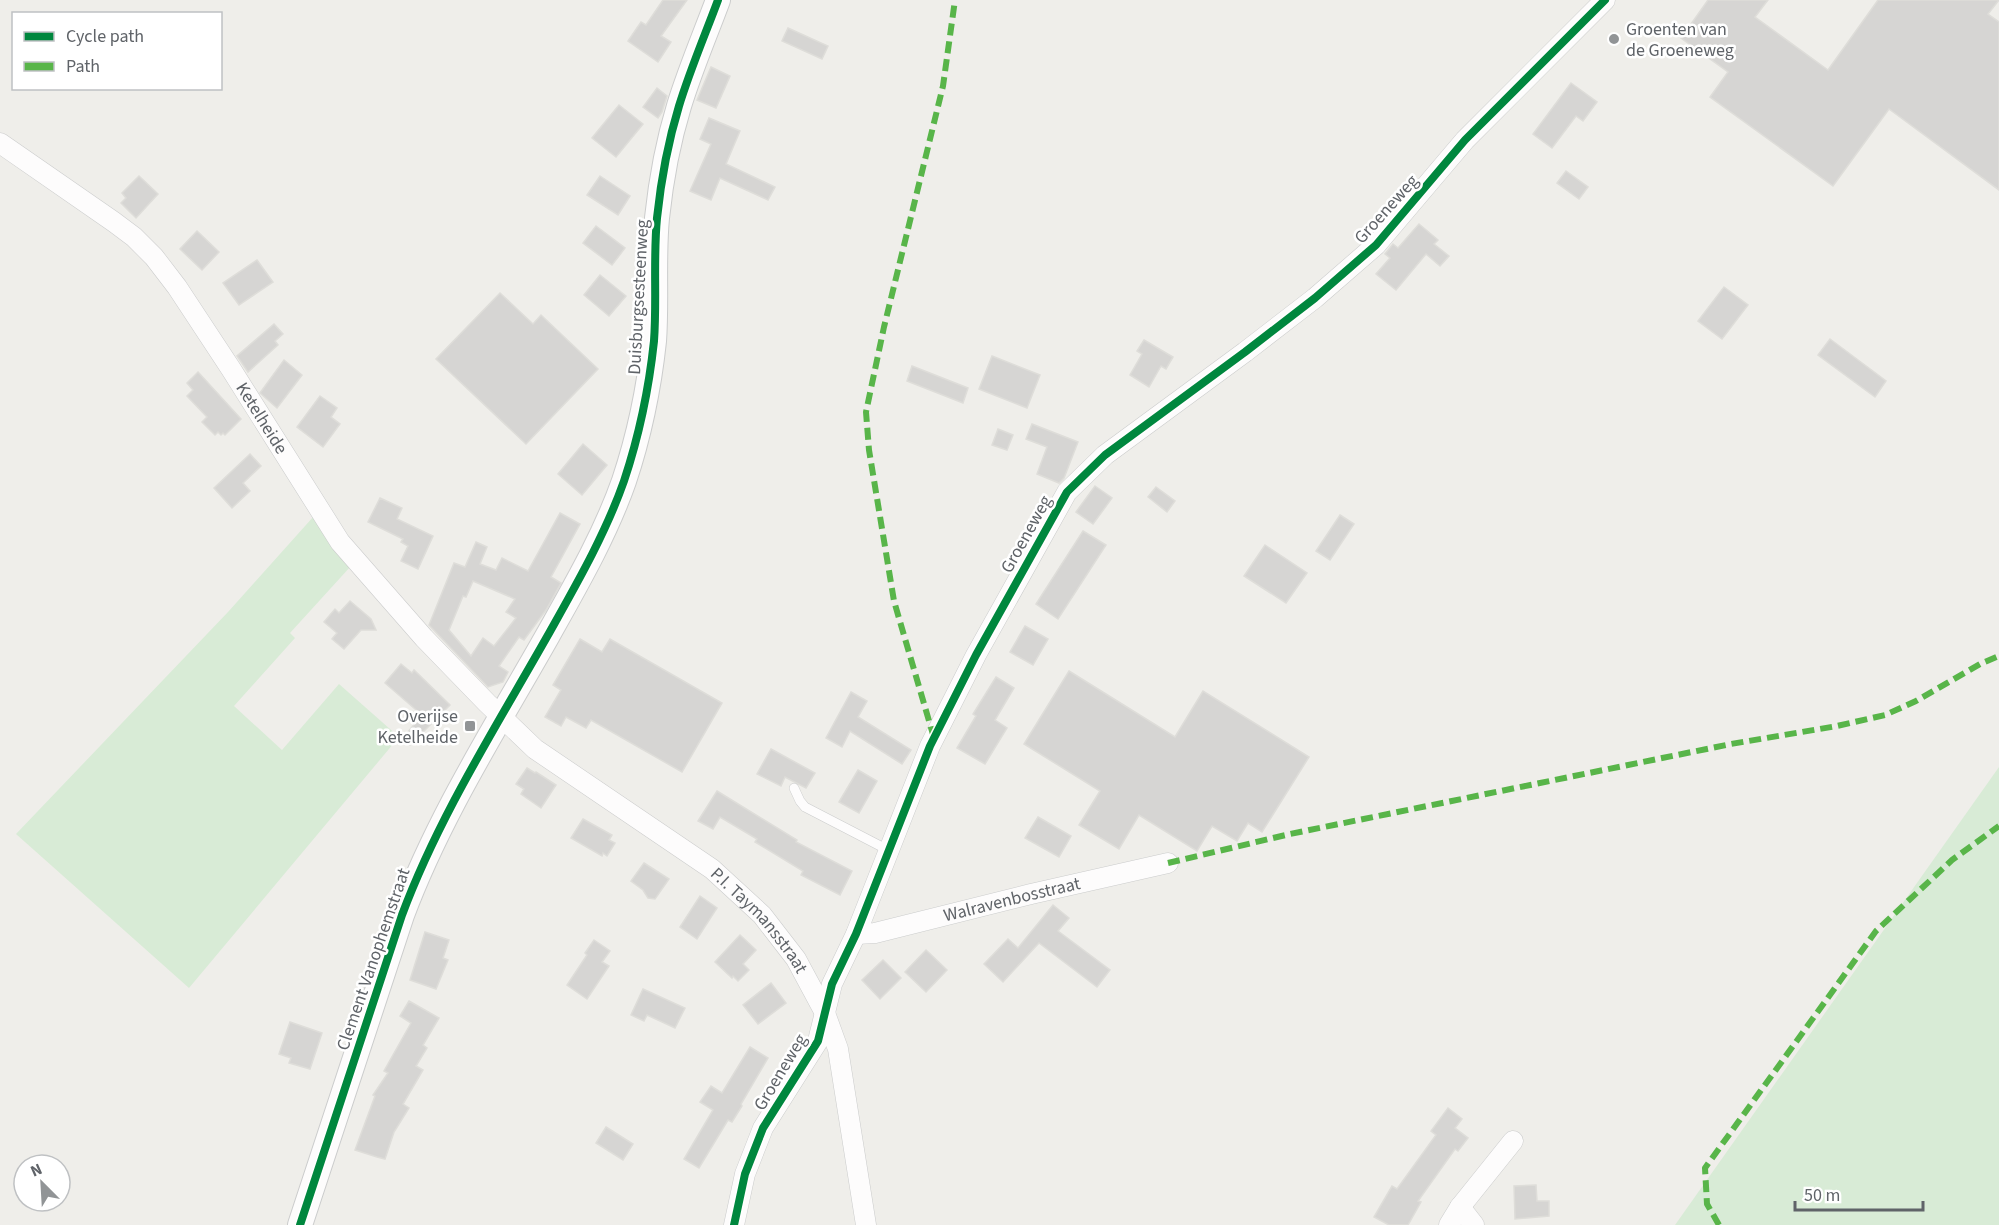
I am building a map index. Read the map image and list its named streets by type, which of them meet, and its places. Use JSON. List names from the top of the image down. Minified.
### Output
{"streets":{"street":["Groeneweg","Duisburgsesteenweg","Ketelheide","Walravenbosstraat","P.I. Taymansstraat","Clement Vanophemstraat"]},"crossings":[["Groeneweg","Walravenbosstraat"],["Groeneweg","P.I. Taymansstraat"],["Duisburgsesteenweg","Ketelheide"],["Duisburgsesteenweg","P.I. Taymansstraat"],["Duisburgsesteenweg","Clement Vanophemstraat"],["Ketelheide","P.I. Taymansstraat"],["Ketelheide","Clement Vanophemstraat"],["P.I. Taymansstraat","Clement Vanophemstraat"]],"places":{"other":["Groenten van de Groeneweg"],"transit":["Overijse Ketelheide"]},"legend":["Cycle path","Path"],"scale_bar":"50 m","north":"top left"}
